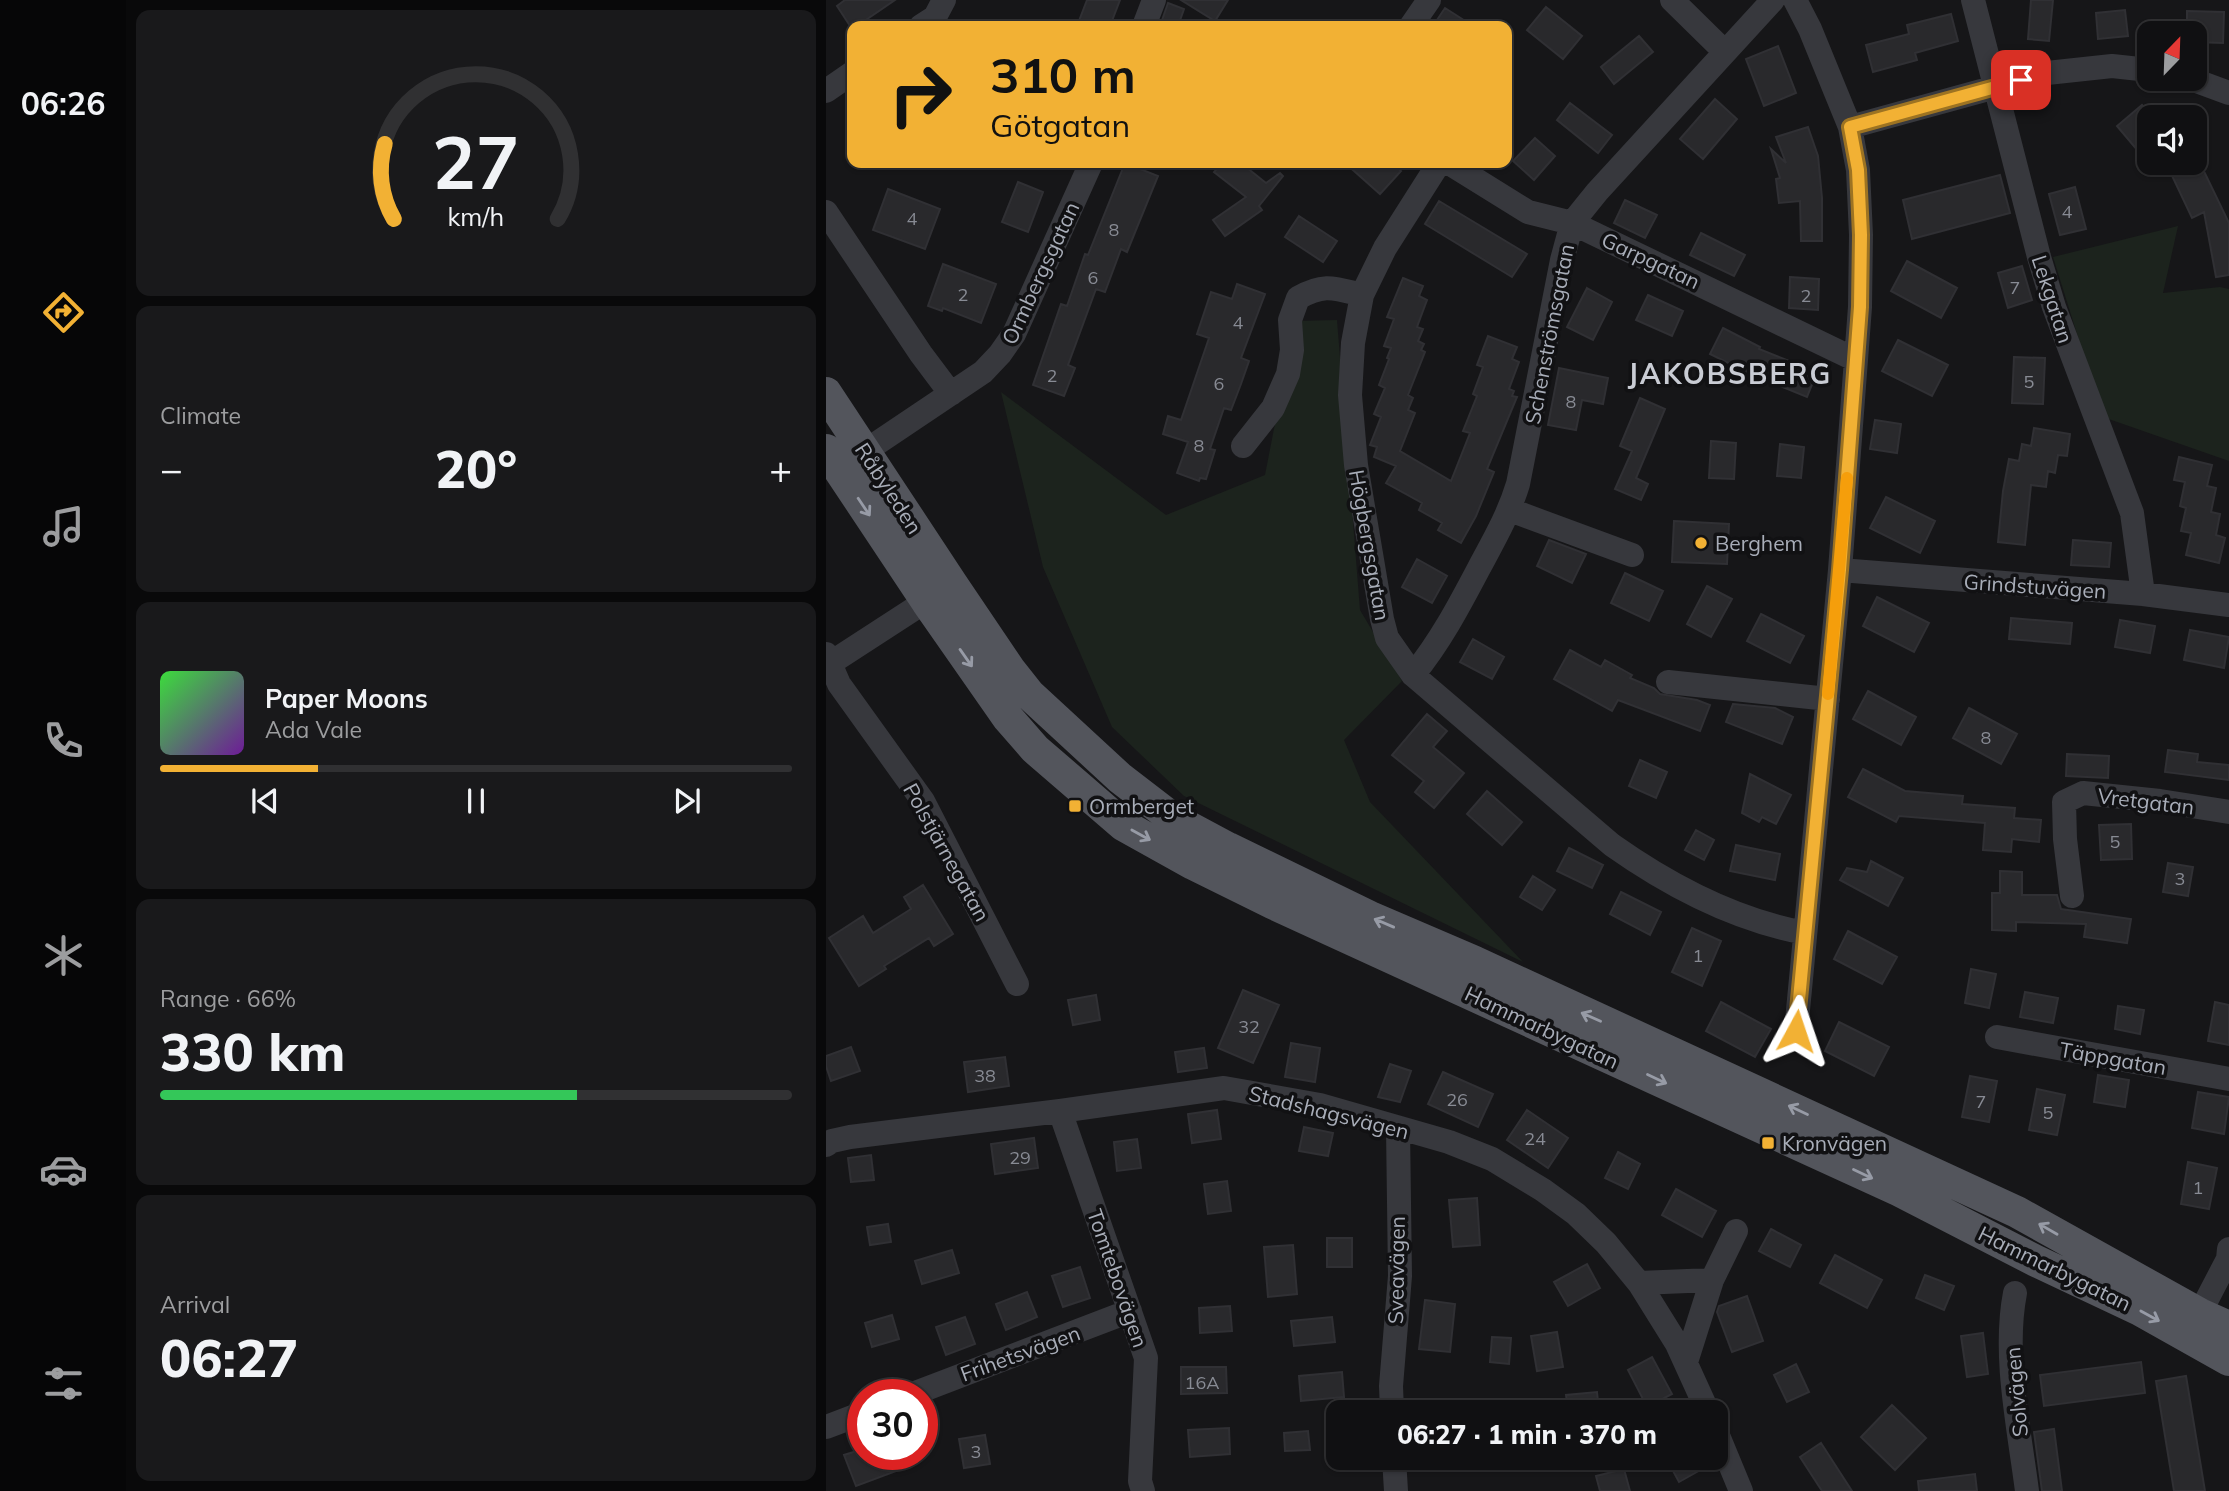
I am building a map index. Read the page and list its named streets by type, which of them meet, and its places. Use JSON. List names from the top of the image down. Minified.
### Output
{"streets":{"main road":["Råbyleden","Hammarbygatan"],"street":["Garpgatan","Ormbergsgatan","Lekgatan","Schenströmsgatan","Högbergsgatan","Grindstuvägen","Vretgatan","Polstjärnegatan","Täppgatan","Stadshagsvägen","Sveavägen","Tomtebovägen","Frihetsvägen","Solvägen"]},"crossings":[["Garpgatan","Schenströmsgatan"],["Ormbergsgatan","Råbyleden"],["Lekgatan","Grindstuvägen"],["Schenströmsgatan","Högbergsgatan"],["Råbyleden","Hammarbygatan"],["Stadshagsvägen","Sveavägen"],["Stadshagsvägen","Tomtebovägen"],["Tomtebovägen","Frihetsvägen"]],"districts":["JAKOBSBERG"],"places":{"other":["Berghem"],"transit":["Ormberget","Kronvägen"]},"house_numbers":["4","4","8","6","7","2","2","4","2","5","6","8","8","8","5","3","1","32","38","26","7","5","24","29","1","16A","3"],"north":"top right","page":{"tabs":"06:26","turn":["310 m","Götgatan"],"tile":["Climate",["Range · 66%","330 km"],["Arrival","06:27"]],"heat":["−","20°","+"],"song":["Paper Moons","Ada Vale"],"limit":"30","trip":"06:27 · 1 min · 370 m","gauge":["27","km/h"]}}
